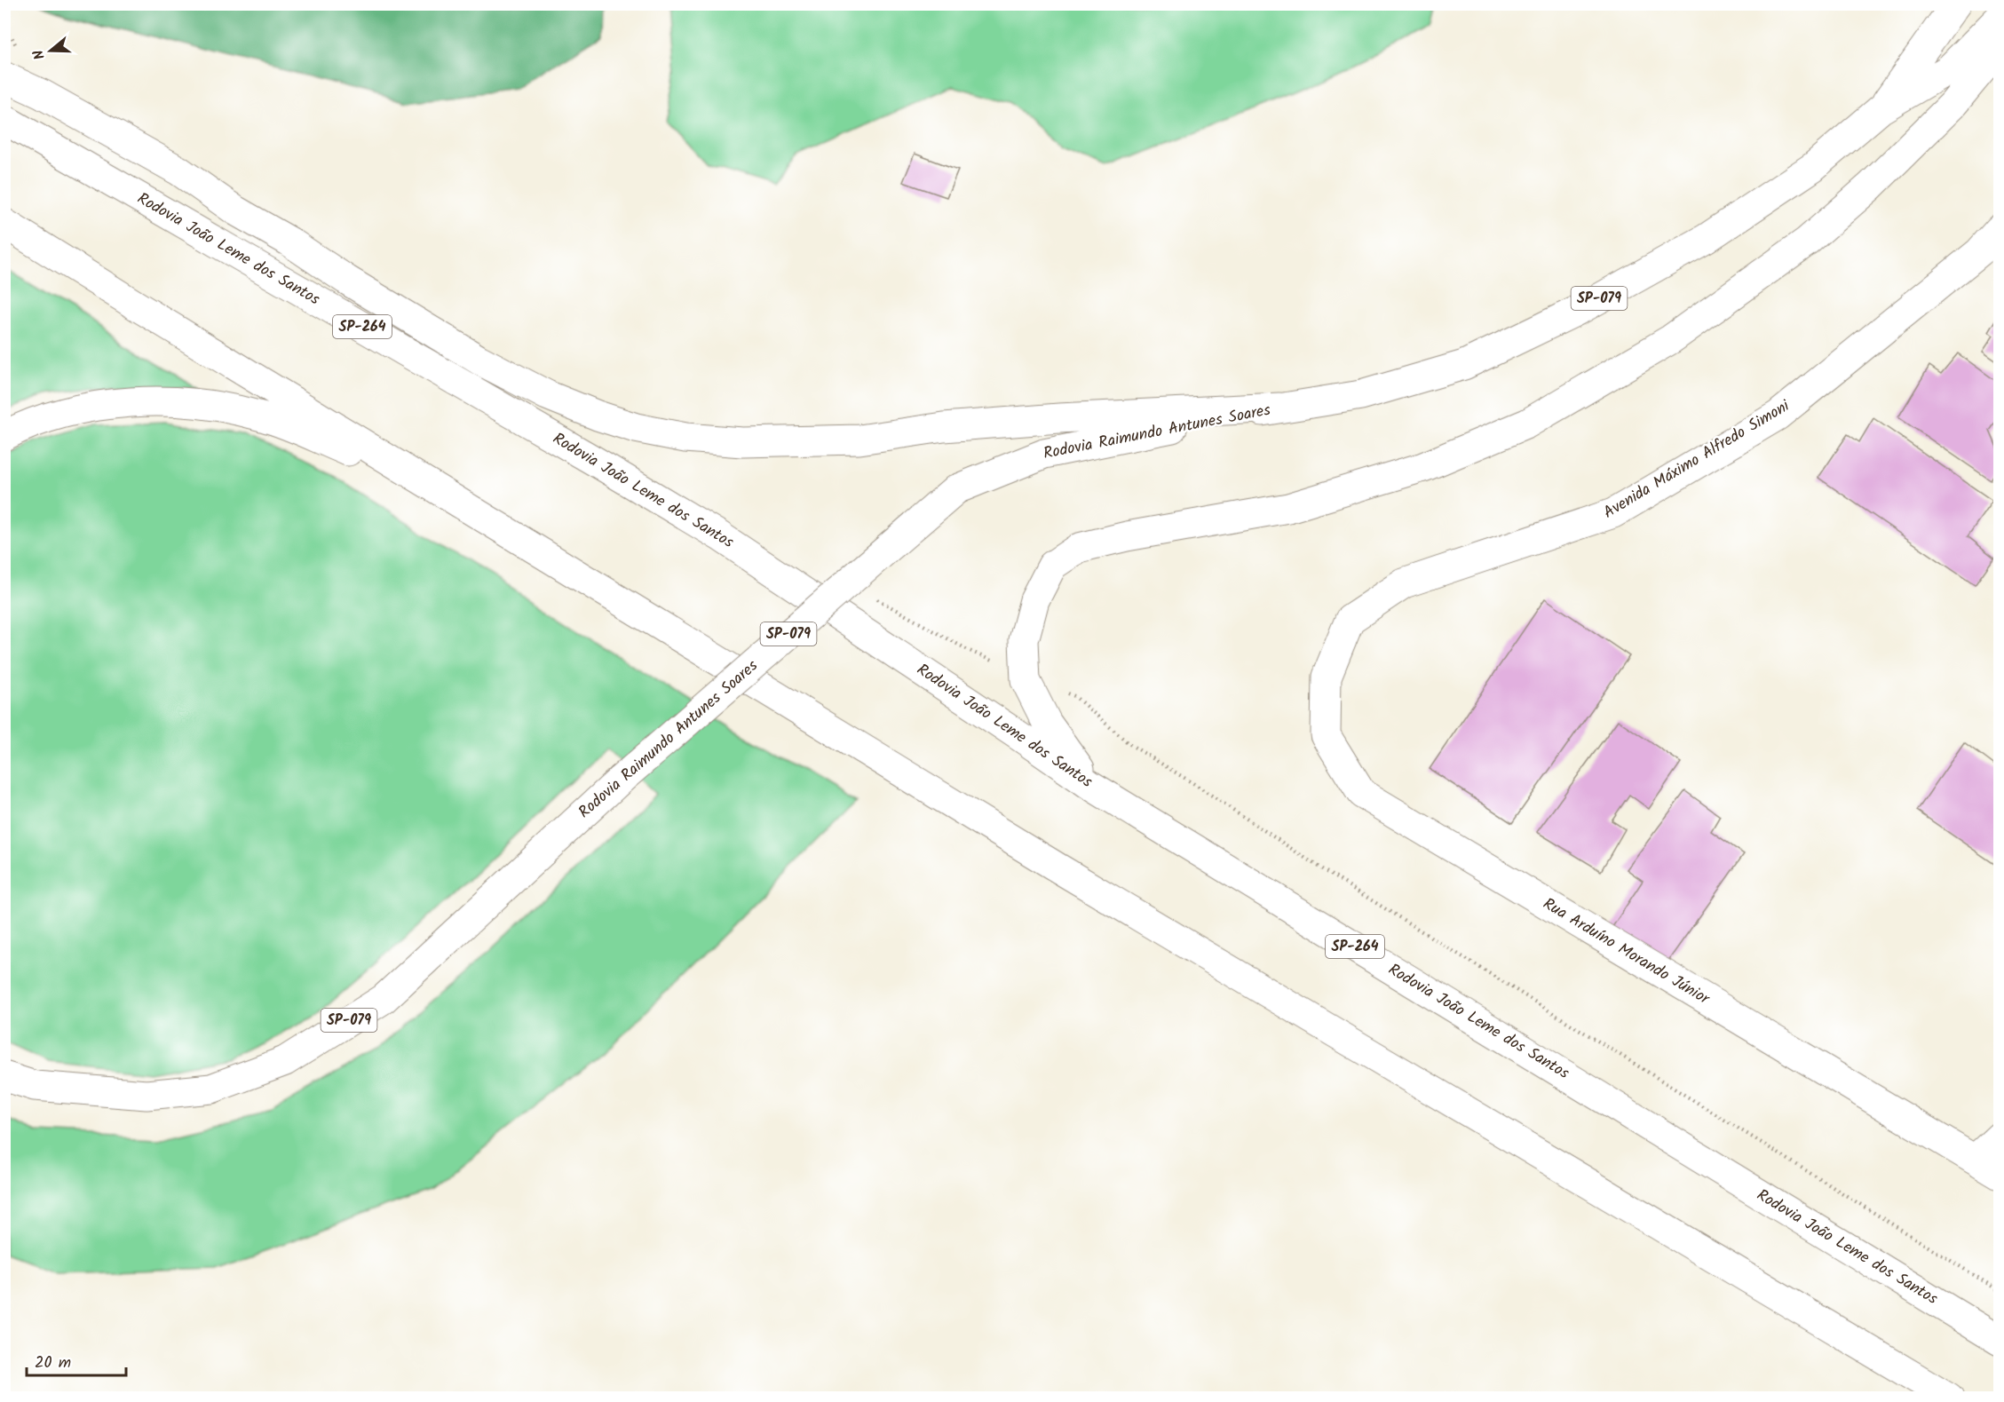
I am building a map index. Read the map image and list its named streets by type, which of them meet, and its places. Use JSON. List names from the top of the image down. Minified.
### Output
{"streets":{"main road":["Rodovia João Leme dos Santos","SP-079","SP-264","Rodovia Raimundo Antunes Soares","Avenida Máximo Alfredo Simoni","Rua Arduíno Morando Júnior"]},"crossings":[["Avenida Máximo Alfredo Simoni","Rua Arduíno Morando Júnior"]],"scale_bar":"20 m","north":"left"}
